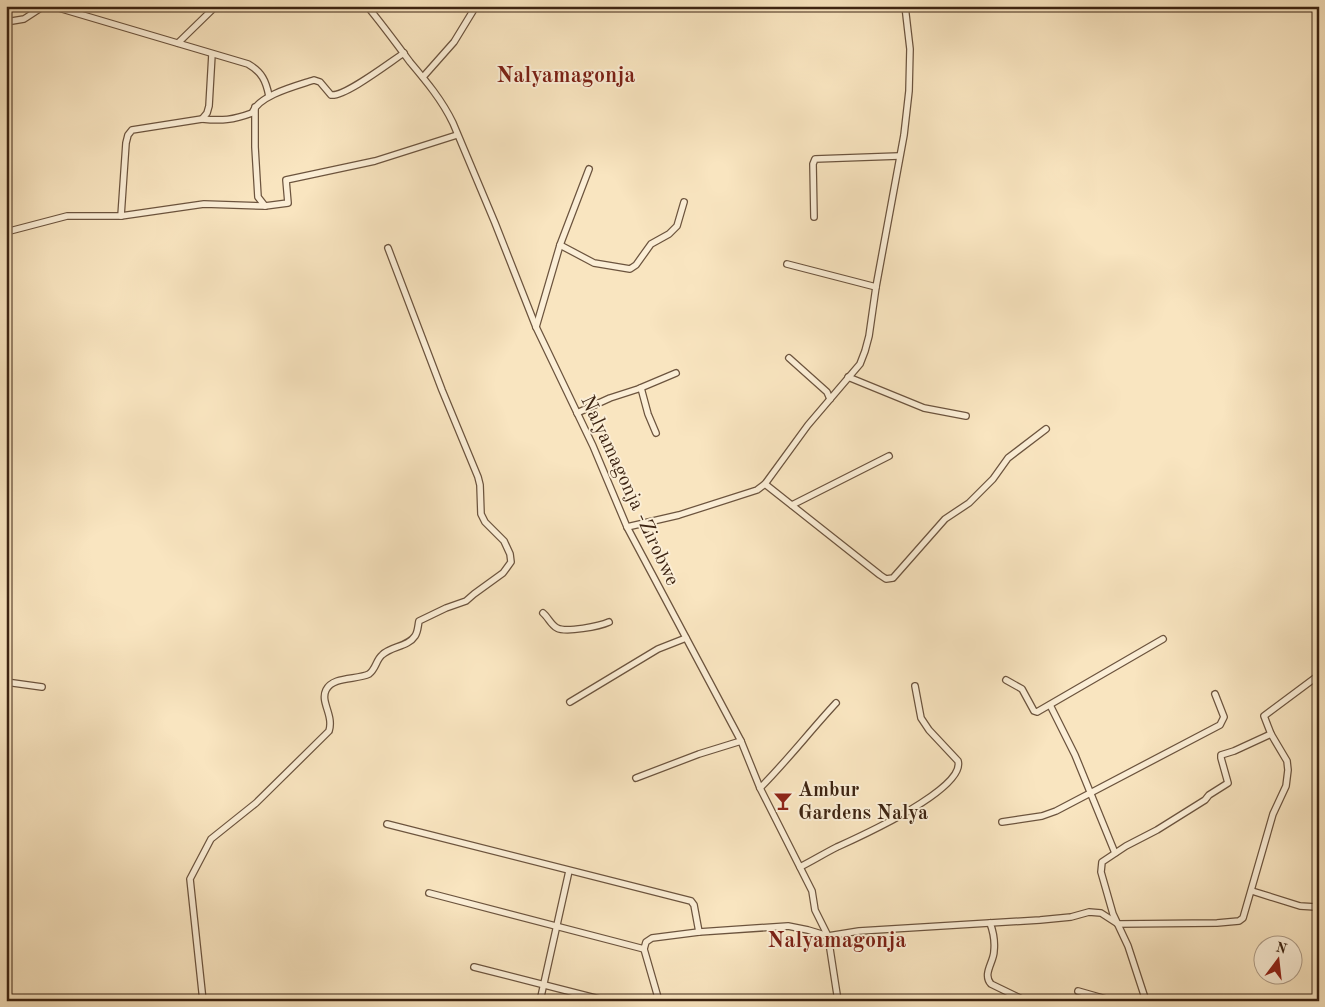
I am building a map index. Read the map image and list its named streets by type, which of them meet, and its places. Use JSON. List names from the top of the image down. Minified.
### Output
{"streets":{"street":["Nalyamagonja -Zirobwe"]},"districts":["Nalyamagonja","Nalyamagonja"],"places":{"bar":["Ambur Gardens Nalya"]},"north":"top"}
